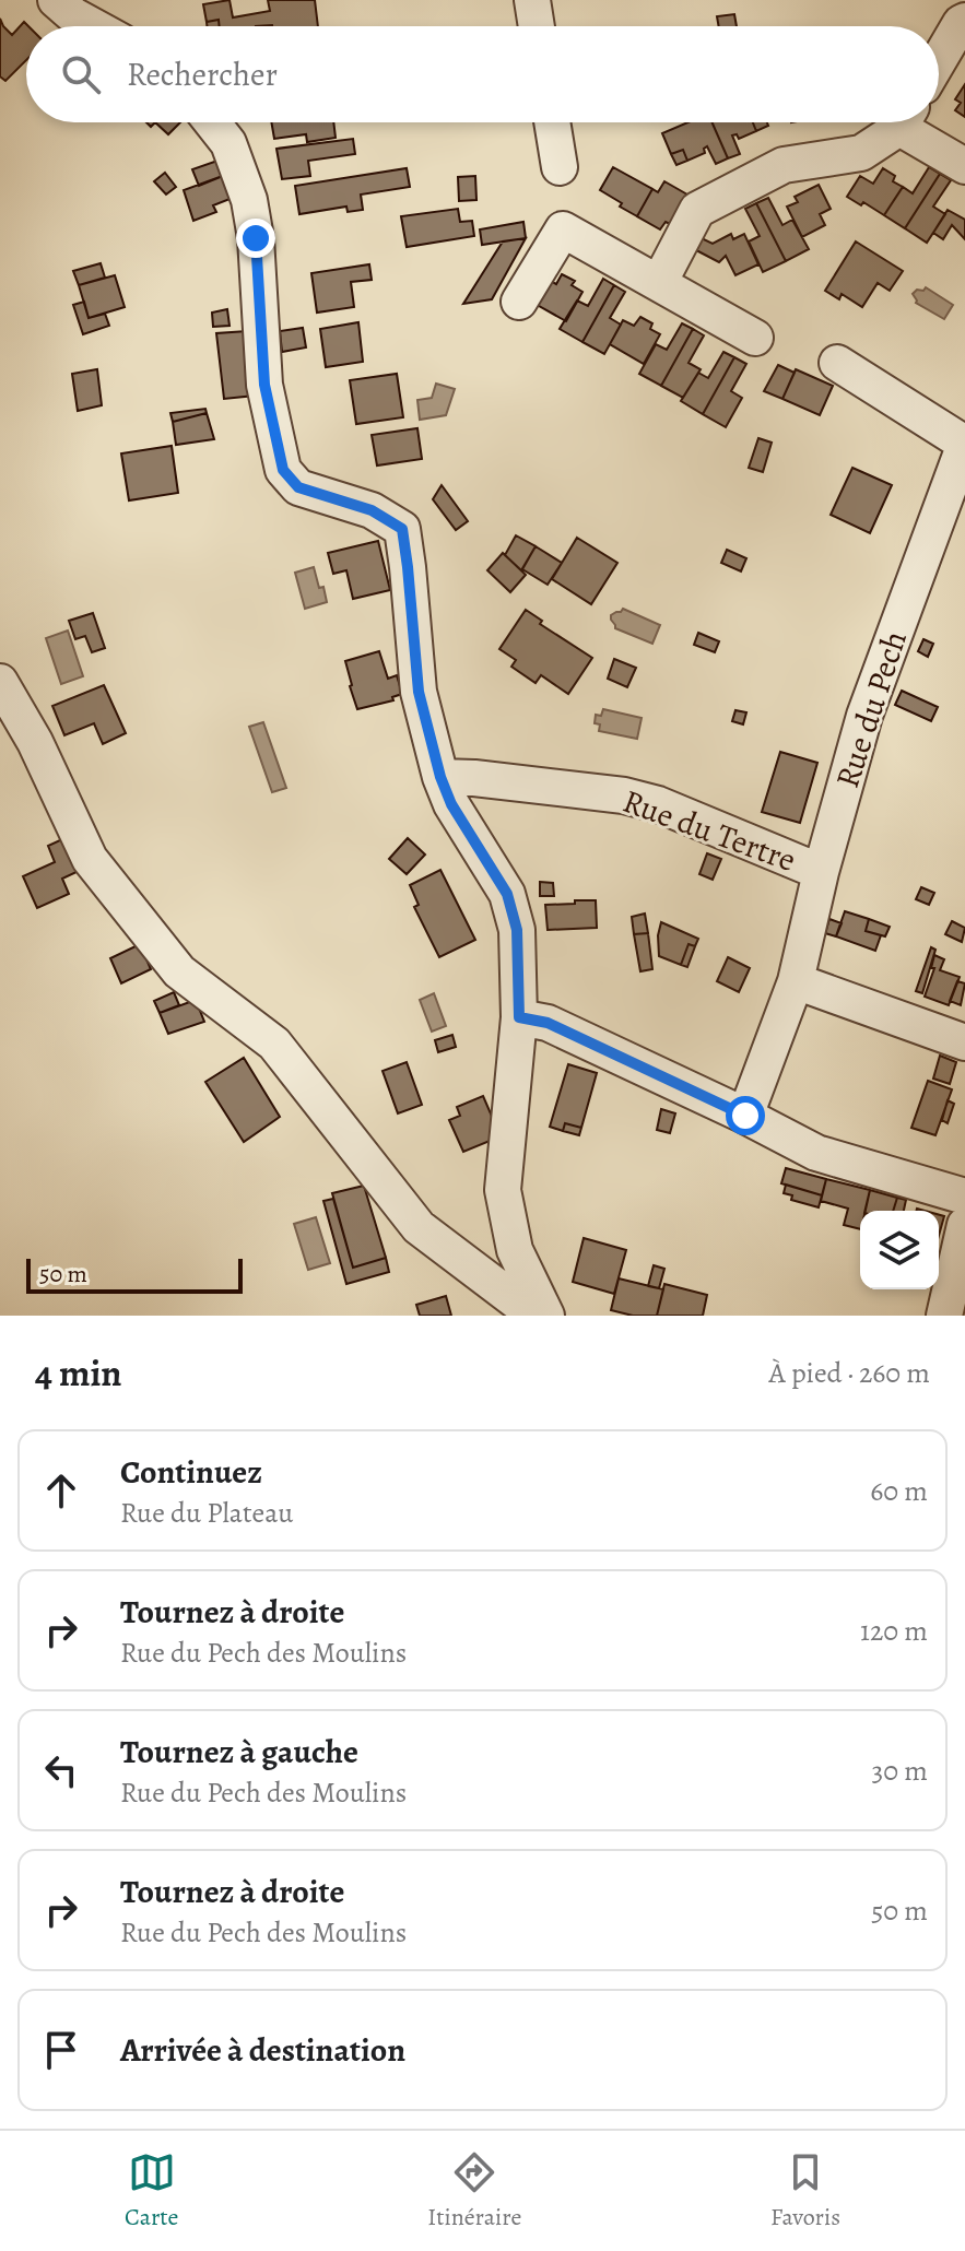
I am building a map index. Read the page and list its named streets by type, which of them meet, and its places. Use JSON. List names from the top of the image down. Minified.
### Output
{"streets":{"street":["Rue du Pech","Rue du Tertre"]},"crossings":[["Rue du Pech","Rue du Tertre"]],"scale_bar":"50 m","page":{"search":"Rechercher","scale":"50 m","heading":["4 min","À pied · 260 m"],"list":[["Continuez","Rue du Plateau","60 m"],["Tournez à droite","Rue du Pech des Moulins","120 m"],["Tournez à gauche","Rue du Pech des Moulins","30 m"],["Tournez à droite","Rue du Pech des Moulins","50 m"],"Arrivée à destination"],"nav":["Carte","Itinéraire","Favoris"]}}
